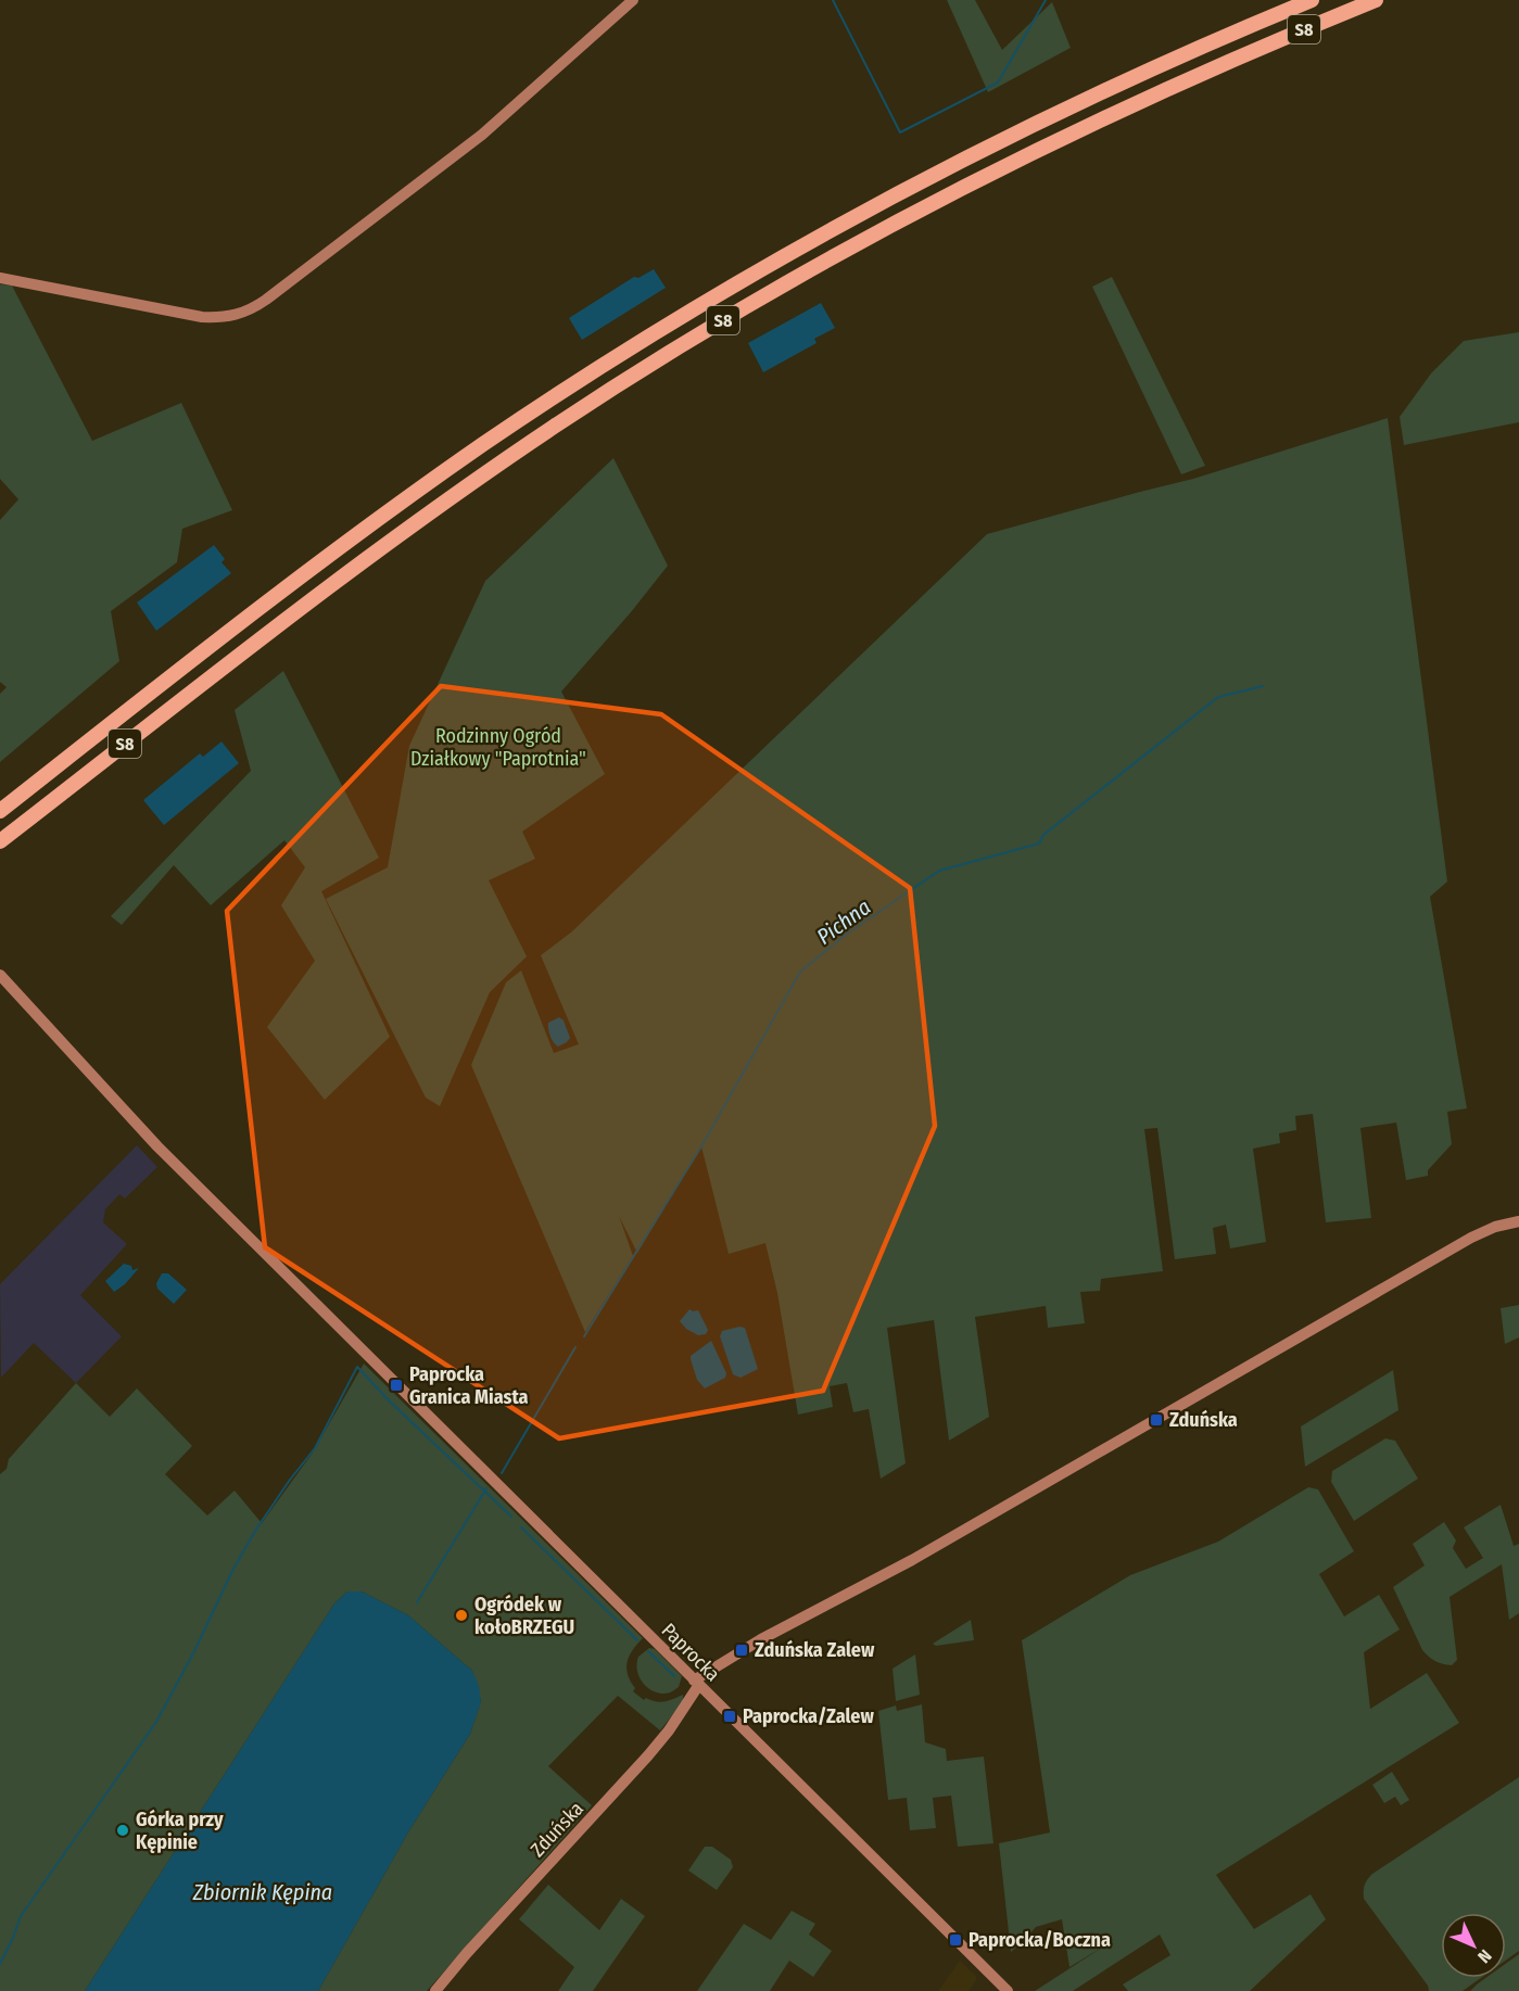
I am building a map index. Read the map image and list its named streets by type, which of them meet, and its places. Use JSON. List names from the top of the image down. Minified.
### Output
{"streets":{"highway":["S8"],"street":["Paprocka","Zduńska"]},"crossings":[["Paprocka","Zduńska"]],"water":["Pichna","Zbiornik Kępina"],"parks":["Rodzinny Ogród Działkowy \"Paprotnia\""],"places":{"transit":["Paprocka Granica Miasta","Zduńska","Zduńska Zalew","Paprocka/Zalew","Paprocka/Boczna"],"other":["Ogródek w kołoBRZEGU","Górka przy Kępinie"]},"north":"bottom right"}
